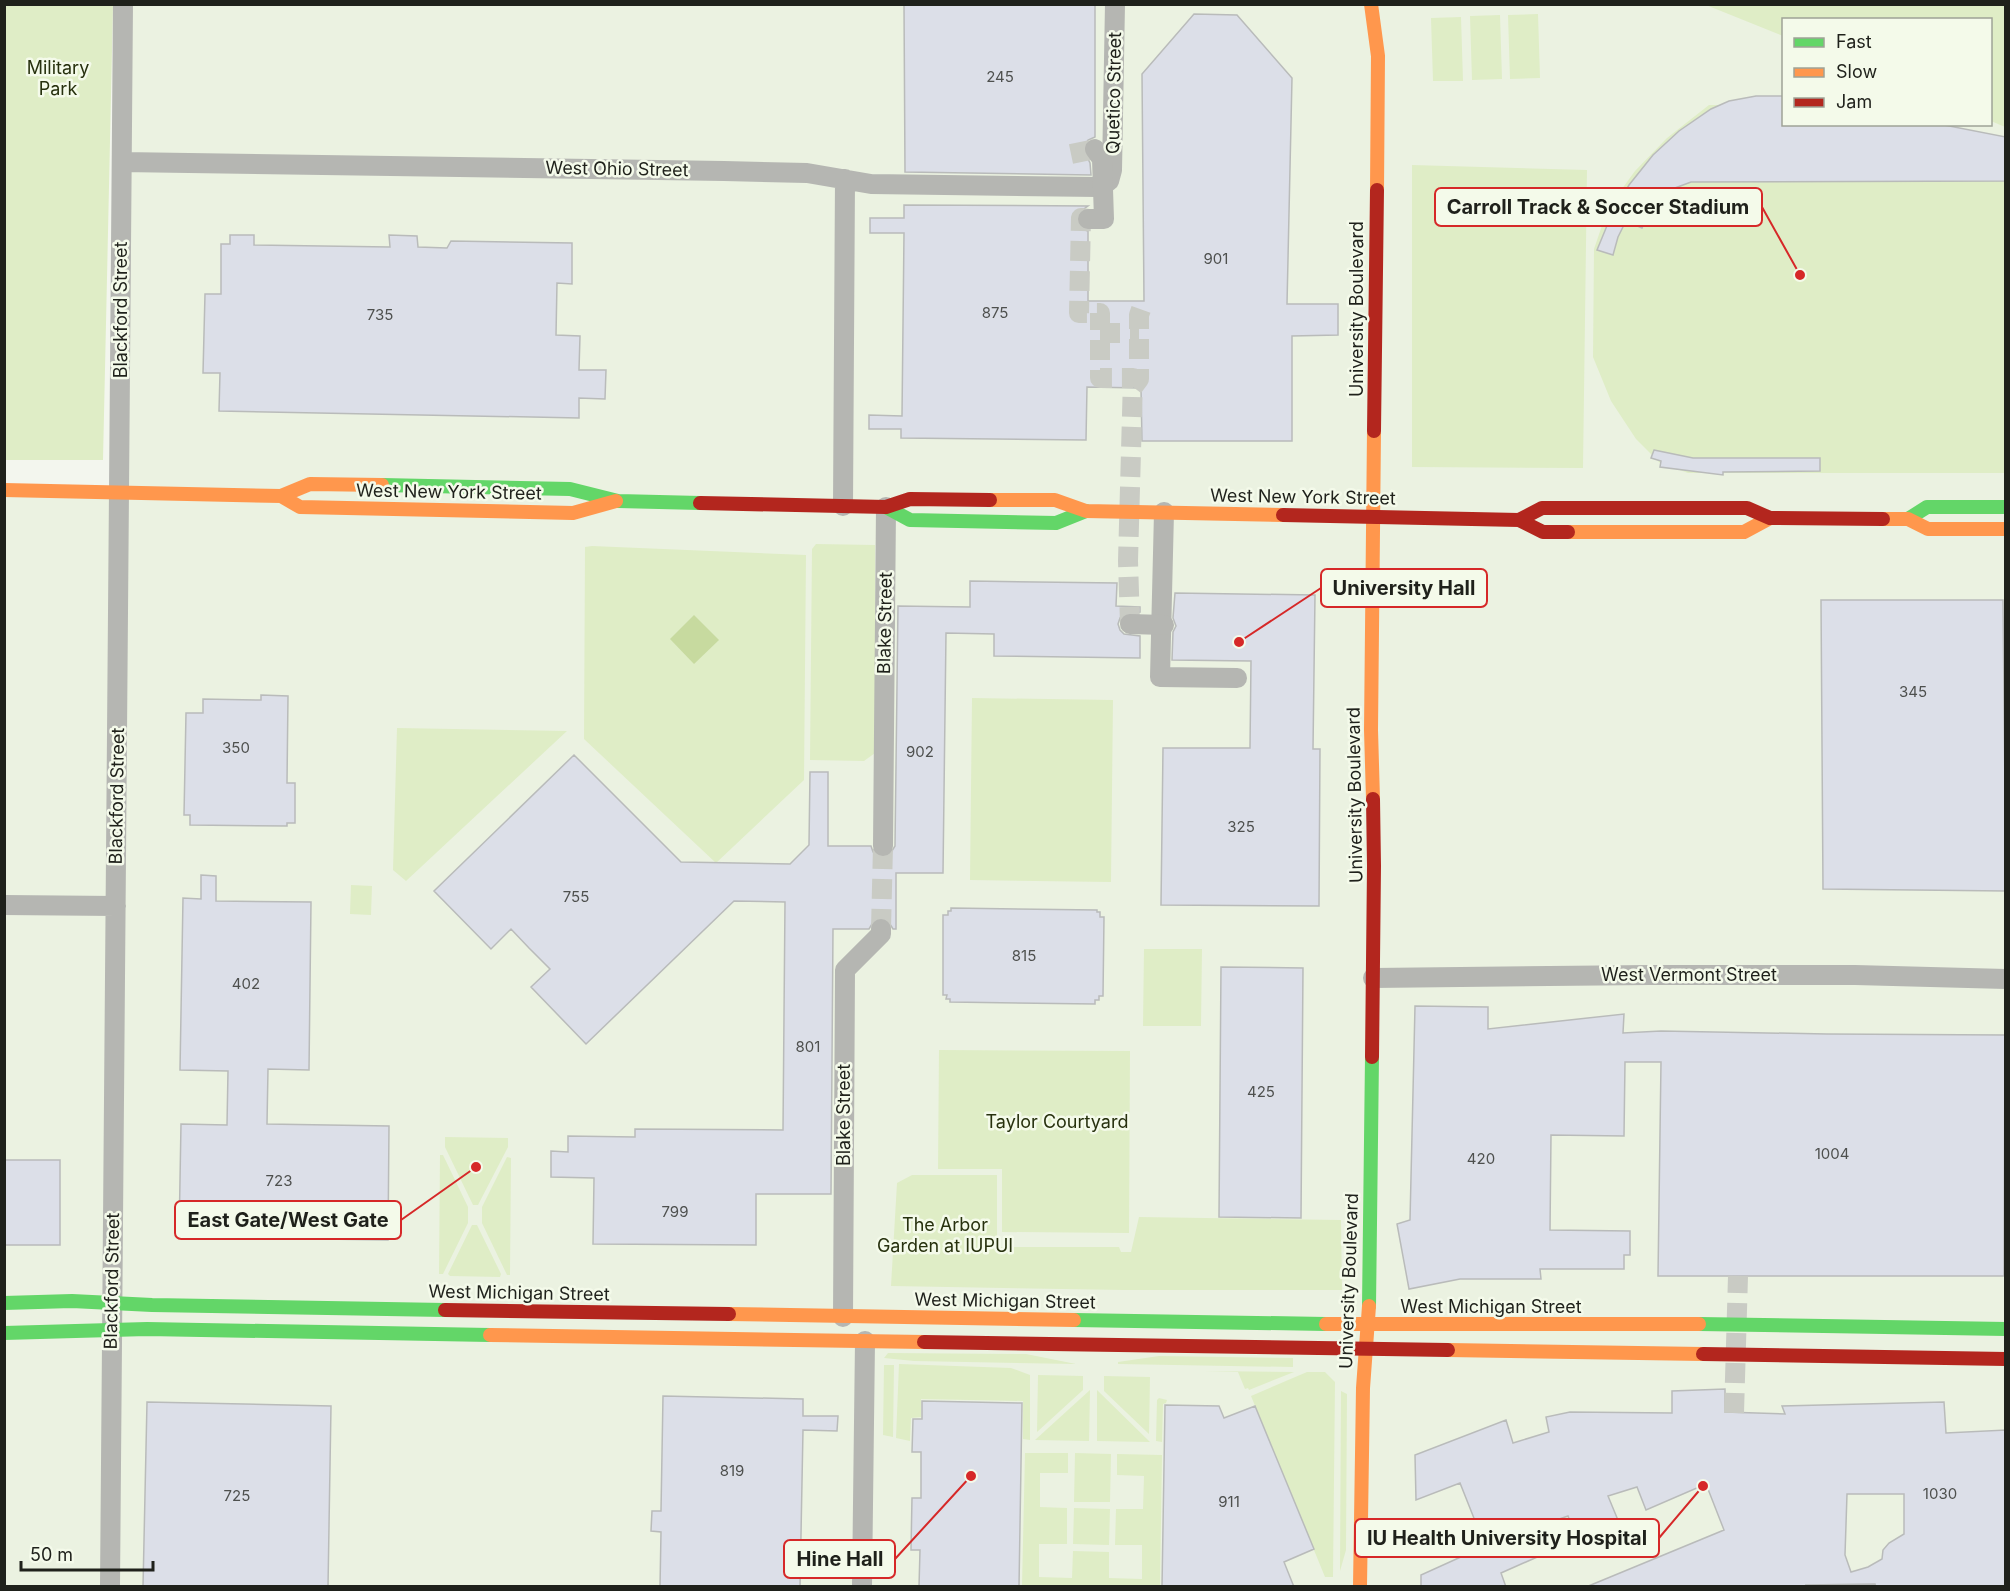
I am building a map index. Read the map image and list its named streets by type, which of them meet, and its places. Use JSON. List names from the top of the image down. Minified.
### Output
{"streets":{"main road":["University Boulevard","West New York Street","West Michigan Street"],"street":["Quetico Street","West Ohio Street","Blackford Street","Blake Street","West Vermont Street"]},"crossings":[["Quetico Street","West Ohio Street"],["West Ohio Street","Blackford Street"],["University Boulevard","West New York Street"],["University Boulevard","West Vermont Street"],["University Boulevard","West Michigan Street"],["Blackford Street","West New York Street"],["Blackford Street","West Michigan Street"],["West New York Street","Blake Street"],["Blake Street","West Michigan Street"]],"parks":["Military Park","Taylor Courtyard","The Arbor Garden at IUPUI"],"places":["Carroll Track & Soccer Stadium","University Hall","East Gate/West Gate","Hine Hall","IU Health University Hospital"],"house_numbers":["245","901","875","735","345","350","902","325","755","815","402","801","425","1004","420","723","799","819","1030","725","911"],"legend":["Fast","Slow","Jam"],"scale_bar":"50 m"}
